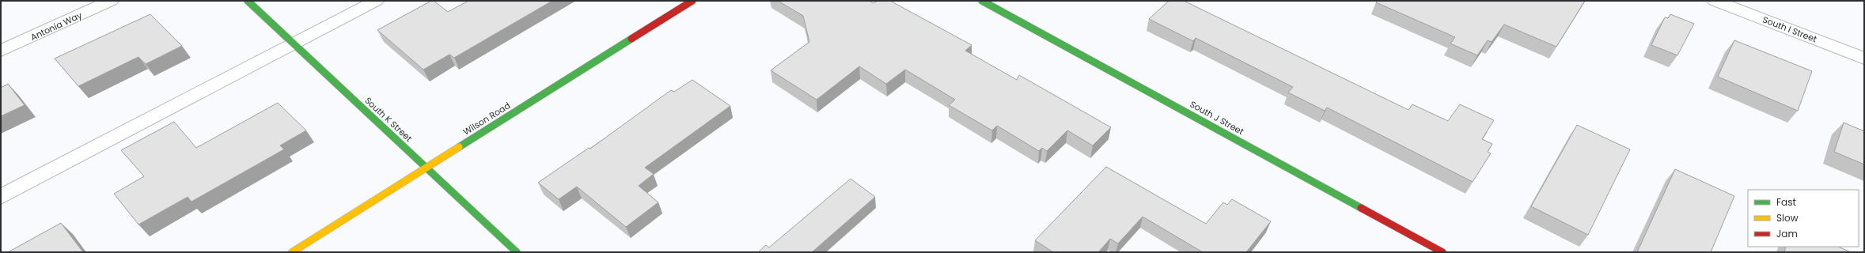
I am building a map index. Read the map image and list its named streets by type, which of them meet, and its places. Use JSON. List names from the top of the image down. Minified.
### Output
{"streets":{"street":["Antonia Way","South I Street","South J Street","Wilson Road","South K Street"]},"crossings":[["Wilson Road","South K Street"]],"legend":["Fast","Slow","Jam"]}
